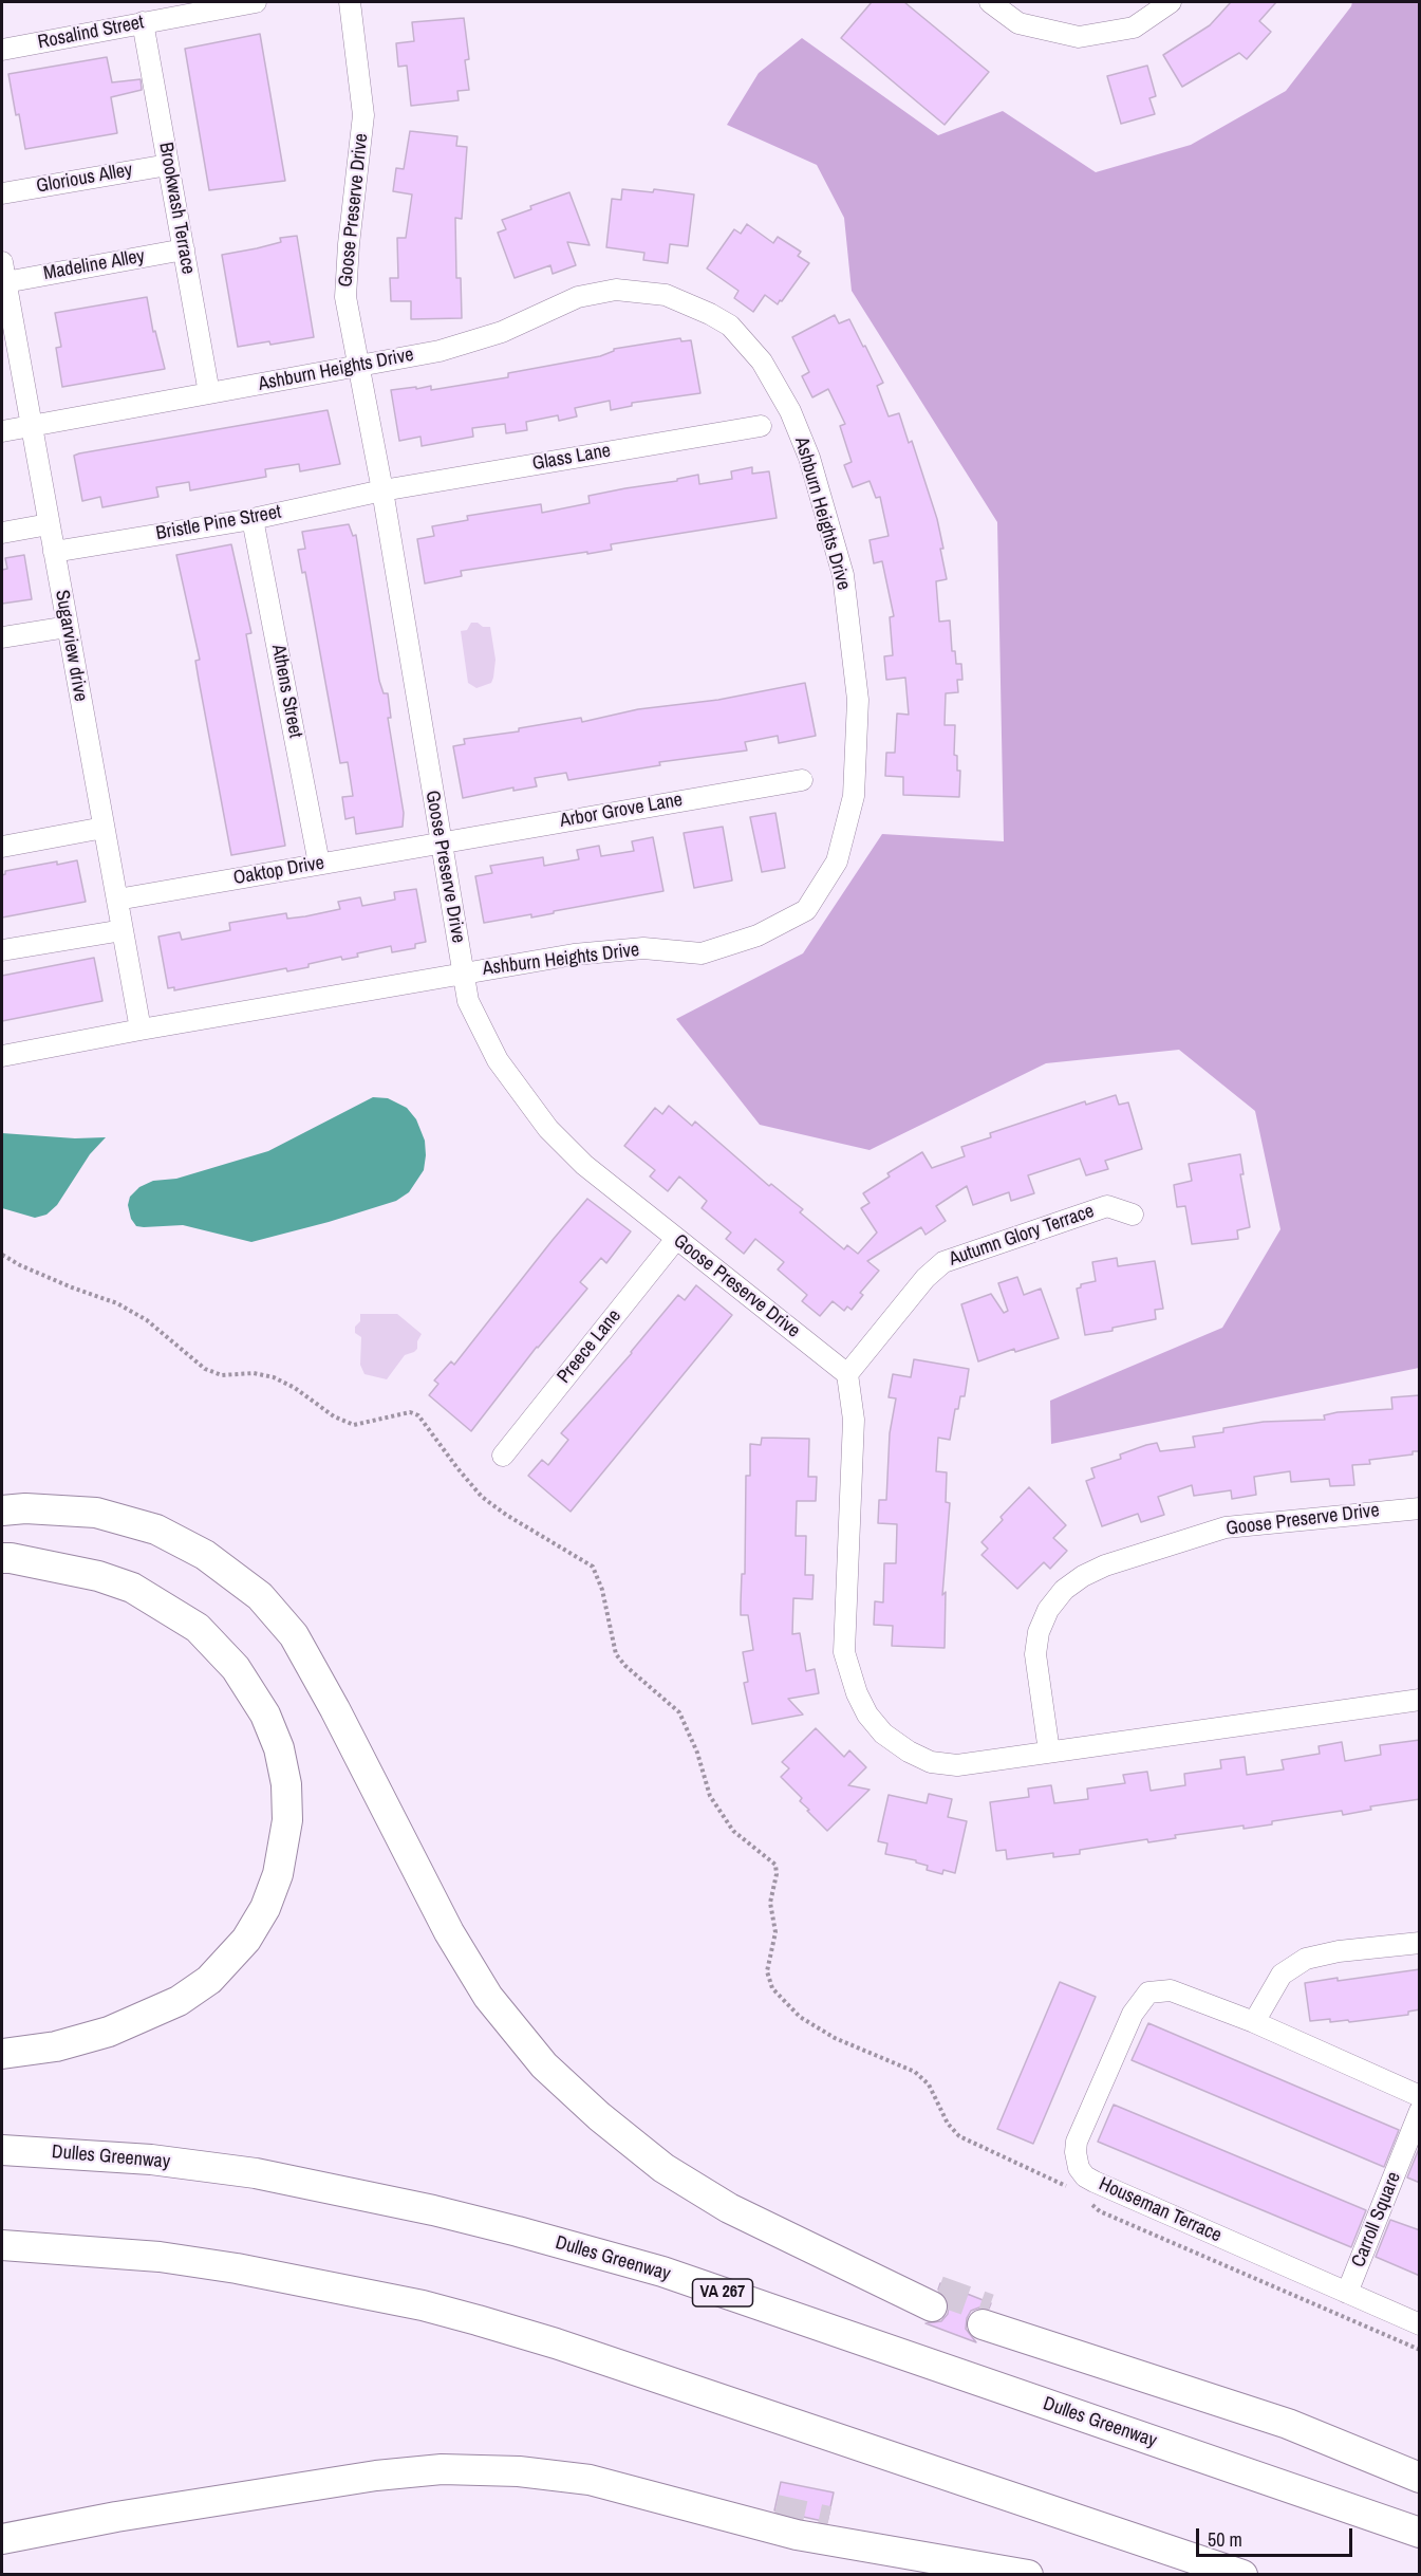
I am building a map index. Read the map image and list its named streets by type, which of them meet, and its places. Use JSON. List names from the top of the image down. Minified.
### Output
{"streets":{"highway":["Dulles Greenway","VA 267"],"street":["Rosalind Street","Glorious Alley","Brookwash Terrace","Goose Preserve Drive","Madeline Alley","Ashburn Heights Drive","Glass Lane","Bristle Pine Street","Sugarview drive","Athens Street","Arbor Grove Lane","Oaktop Drive","Autumn Glory Terrace","Preece Lane","Houseman Terrace","Carroll Square"]},"crossings":[["Rosalind Street","Brookwash Terrace"],["Glorious Alley","Brookwash Terrace"],["Brookwash Terrace","Madeline Alley"],["Brookwash Terrace","Ashburn Heights Drive"],["Goose Preserve Drive","Ashburn Heights Drive"],["Goose Preserve Drive","Glass Lane"],["Goose Preserve Drive","Bristle Pine Street"],["Goose Preserve Drive","Arbor Grove Lane"],["Goose Preserve Drive","Oaktop Drive"],["Goose Preserve Drive","Autumn Glory Terrace"],["Goose Preserve Drive","Preece Lane"],["Madeline Alley","Sugarview drive"],["Ashburn Heights Drive","Sugarview drive"],["Glass Lane","Bristle Pine Street"],["Bristle Pine Street","Sugarview drive"],["Bristle Pine Street","Athens Street"],["Sugarview drive","Oaktop Drive"],["Athens Street","Oaktop Drive"],["Arbor Grove Lane","Oaktop Drive"],["Houseman Terrace","Carroll Square"]],"scale_bar":"50 m"}
